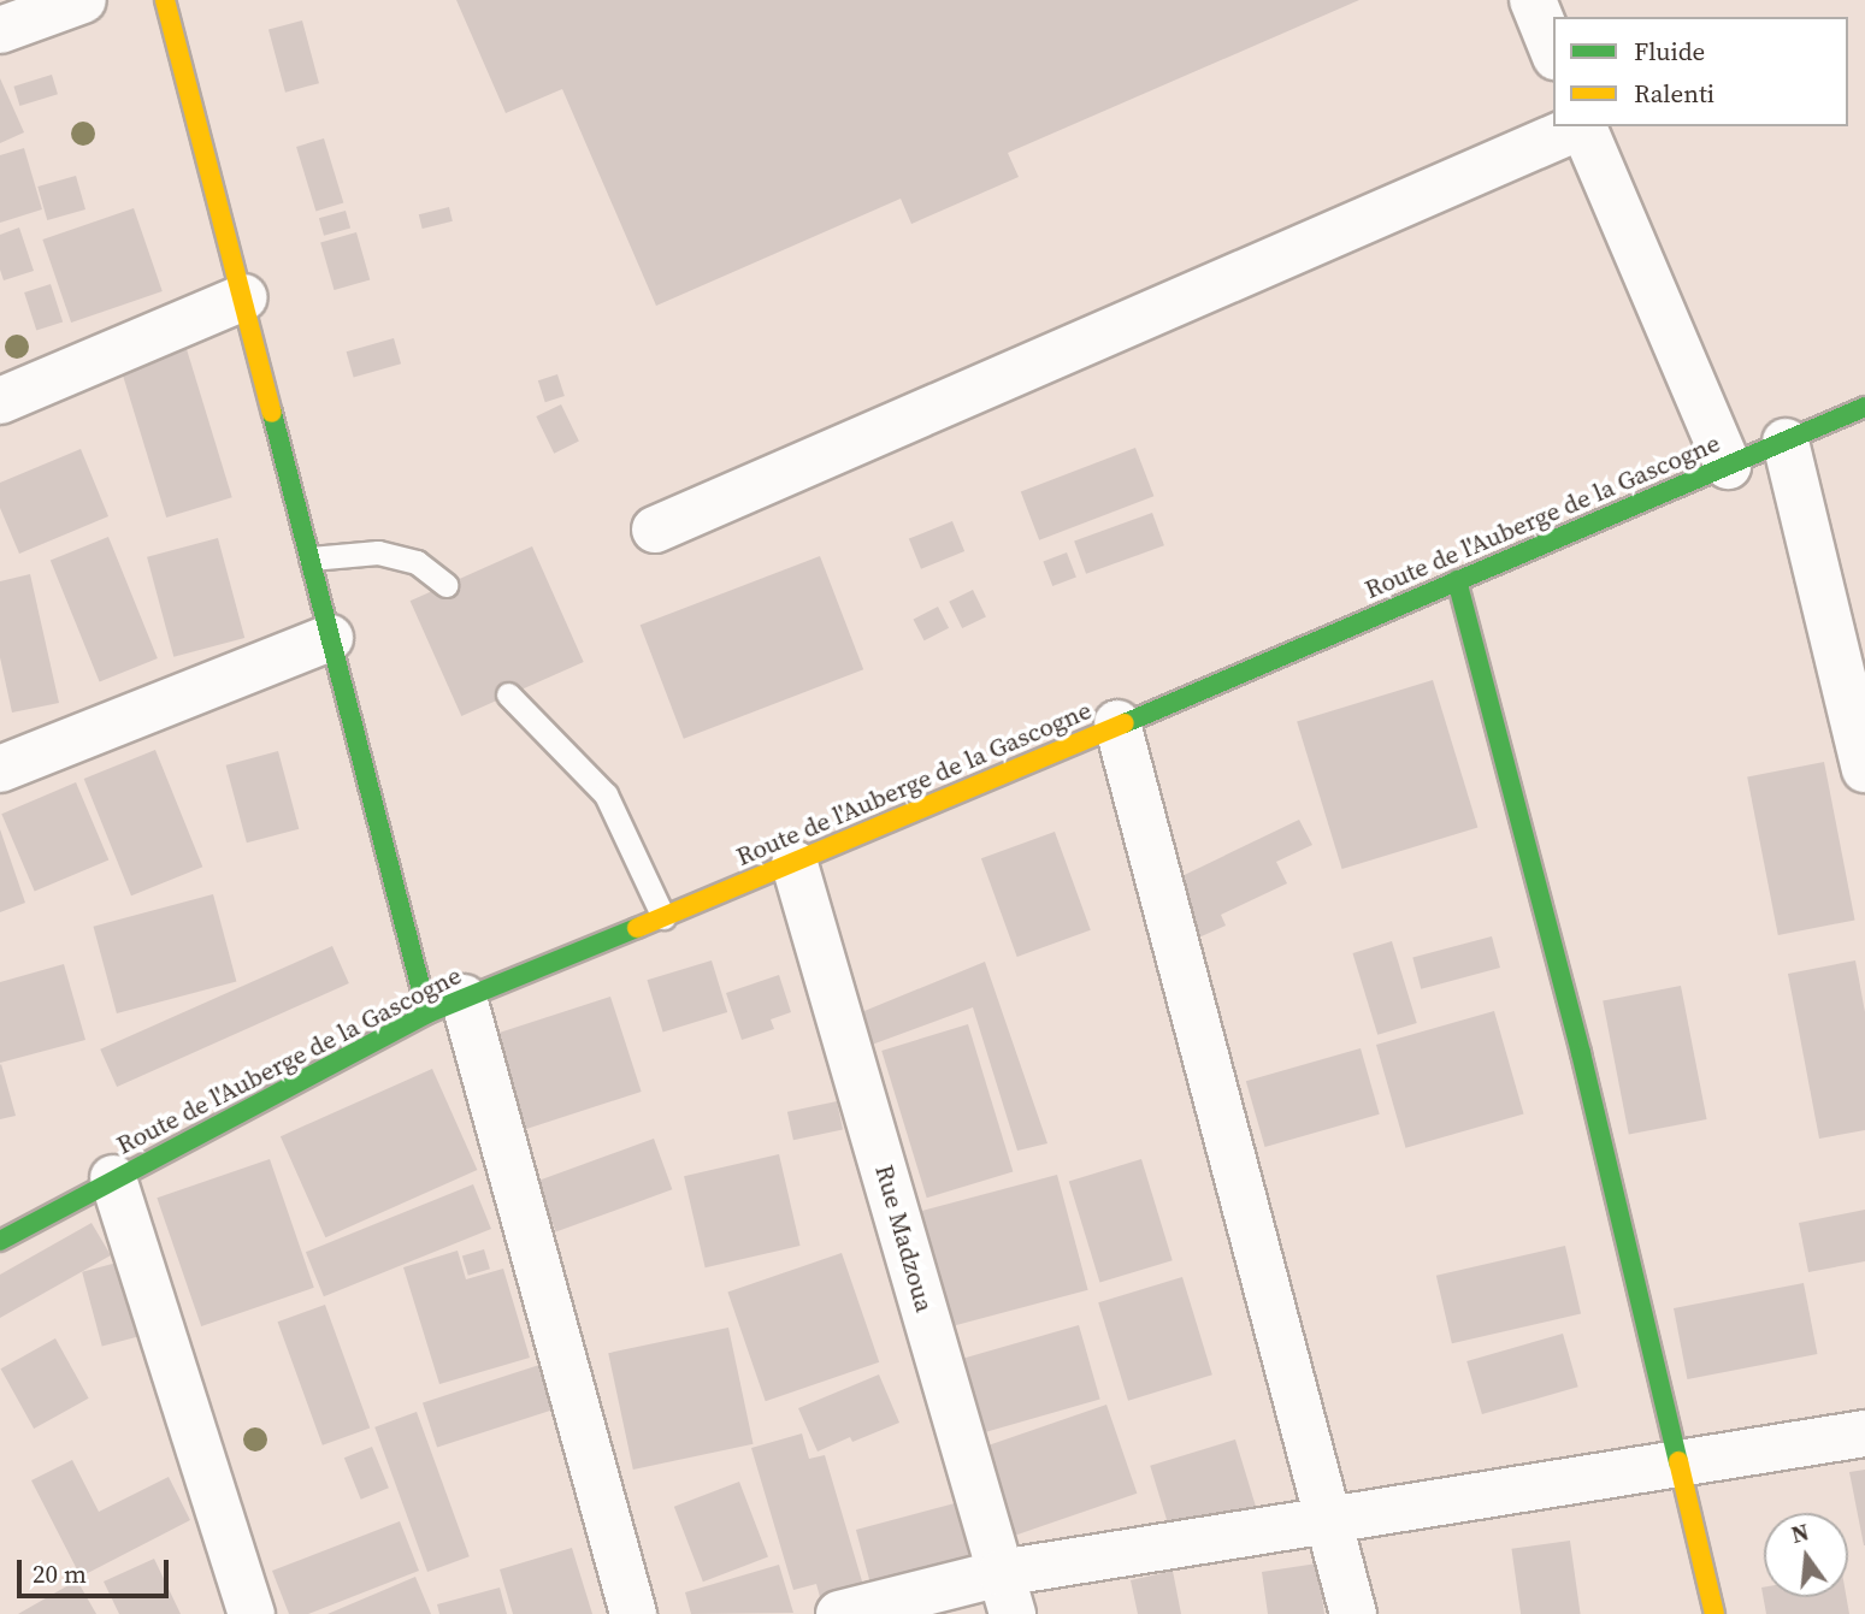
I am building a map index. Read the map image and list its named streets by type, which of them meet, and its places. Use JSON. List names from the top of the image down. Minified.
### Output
{"streets":{"street":["Route de l'Auberge de la Gascogne","Rue Madzoua"]},"crossings":[["Route de l'Auberge de la Gascogne","Rue Madzoua"]],"legend":["Fluide","Ralenti"],"scale_bar":"20 m","north":"top"}
